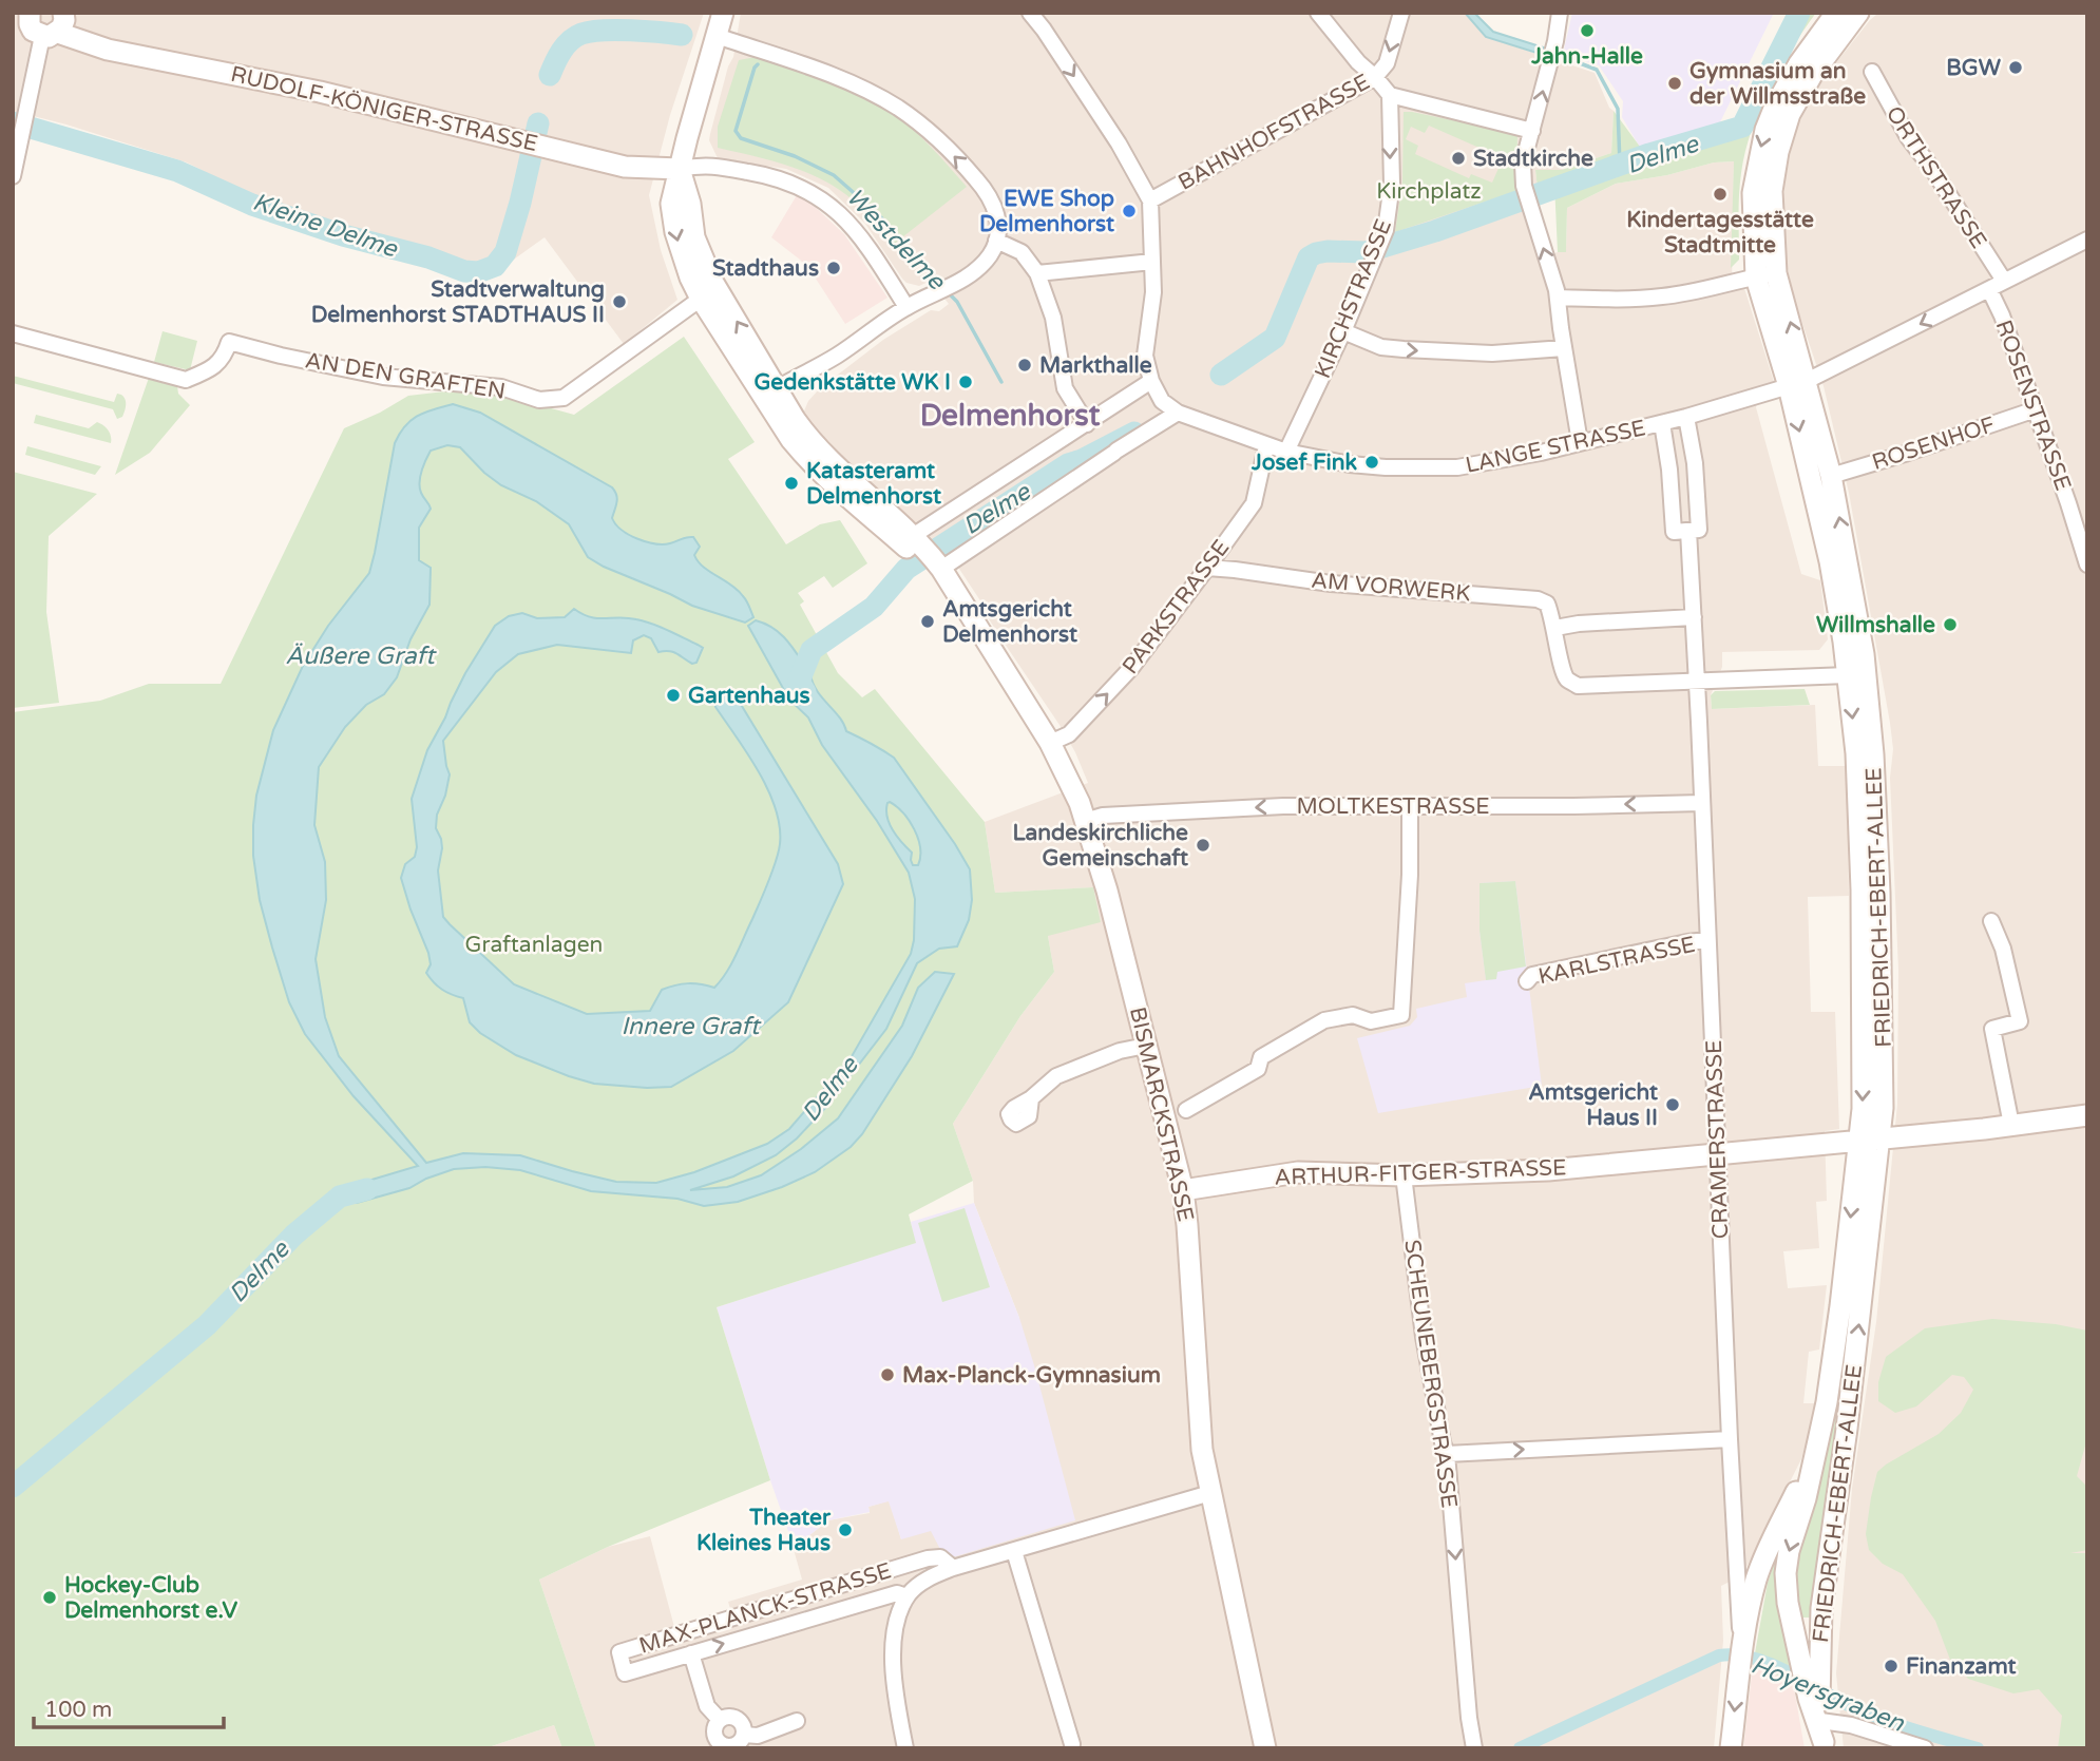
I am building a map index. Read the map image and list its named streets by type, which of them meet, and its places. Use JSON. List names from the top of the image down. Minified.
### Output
{"streets":{"main road":["RUDOLF-KÖNIGER-STRASSE","FRIEDRICH-EBERT-ALLEE","BISMARCKSTRASSE","CRAMERSTRASSE","ARTHUR-FITGER-STRASSE"],"street":["BAHNHOFSTRASSE","ORTHSTRASSE","KIRCHSTRASSE","AN DEN GRAFTEN","ROSENSTRASSE","ROSENHOF","LANGE STRASSE","AM VORWERK","PARKSTRASSE","MOLTKESTRASSE","KARLSTRASSE","SCHEUNEBERGSTRASSE","MAX-PLANCK-STRASSE"]},"crossings":[["BAHNHOFSTRASSE","LANGE STRASSE"],["ORTHSTRASSE","LANGE STRASSE"],["KIRCHSTRASSE","LANGE STRASSE"],["ROSENSTRASSE","ROSENHOF"],["ROSENSTRASSE","LANGE STRASSE"],["ROSENHOF","FRIEDRICH-EBERT-ALLEE"],["LANGE STRASSE","PARKSTRASSE"],["LANGE STRASSE","FRIEDRICH-EBERT-ALLEE"],["LANGE STRASSE","CRAMERSTRASSE"],["AM VORWERK","PARKSTRASSE"],["AM VORWERK","FRIEDRICH-EBERT-ALLEE"],["AM VORWERK","CRAMERSTRASSE"],["PARKSTRASSE","BISMARCKSTRASSE"],["MOLTKESTRASSE","BISMARCKSTRASSE"],["MOLTKESTRASSE","CRAMERSTRASSE"],["FRIEDRICH-EBERT-ALLEE","ARTHUR-FITGER-STRASSE"],["KARLSTRASSE","CRAMERSTRASSE"],["BISMARCKSTRASSE","ARTHUR-FITGER-STRASSE"],["CRAMERSTRASSE","ARTHUR-FITGER-STRASSE"],["ARTHUR-FITGER-STRASSE","SCHEUNEBERGSTRASSE"]],"one_way":["KIRCHSTRASSE","PARKSTRASSE","MOLTKESTRASSE","SCHEUNEBERGSTRASSE"],"districts":["Delmenhorst"],"water":["Delme","Kleine Delme","Westdelme","Äußere Graft","Innere Graft","Hoyersgraben"],"parks":["Kirchplatz","Graftanlagen"],"places":["Jahn-Halle","BGW","Gymnasium an der Willmsstraße","Stadtkirche","Kindertagesstätte Stadtmitte","EWE Shop Delmenhorst","Stadthaus","Stadtverwaltung Delmenhorst STADTHAUS II","Markthalle","Gedenkstätte WK I","Josef Fink","Katasteramt Delmenhorst","Amtsgericht Delmenhorst","Willmshalle","Gartenhaus","Landeskirchliche Gemeinschaft","Amtsgericht Haus II","Max-Planck-Gymnasium","Theater Kleines Haus","Hockey-Club Delmenhorst e.V","Finanzamt"],"scale_bar":"100 m"}
